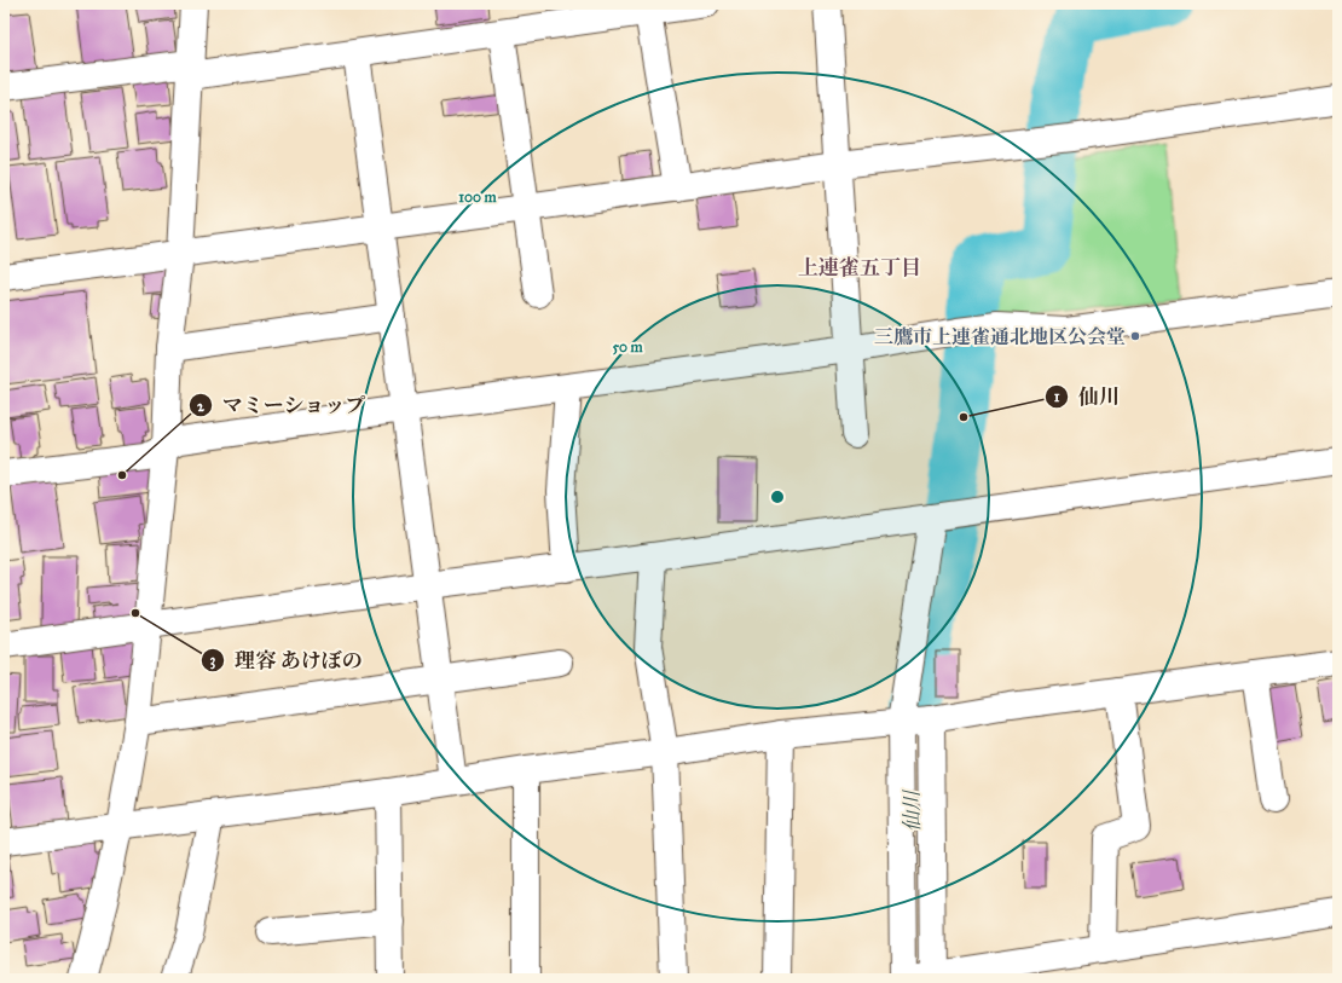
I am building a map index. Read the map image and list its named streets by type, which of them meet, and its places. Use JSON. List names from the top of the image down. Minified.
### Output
{"districts":["上連雀五丁目"],"water":["仙川"],"places":["三鷹市上連雀通北地区公会堂","仙川","マミーショップ","理容 あけぼの"],"rings":["100 m","50 m"]}
